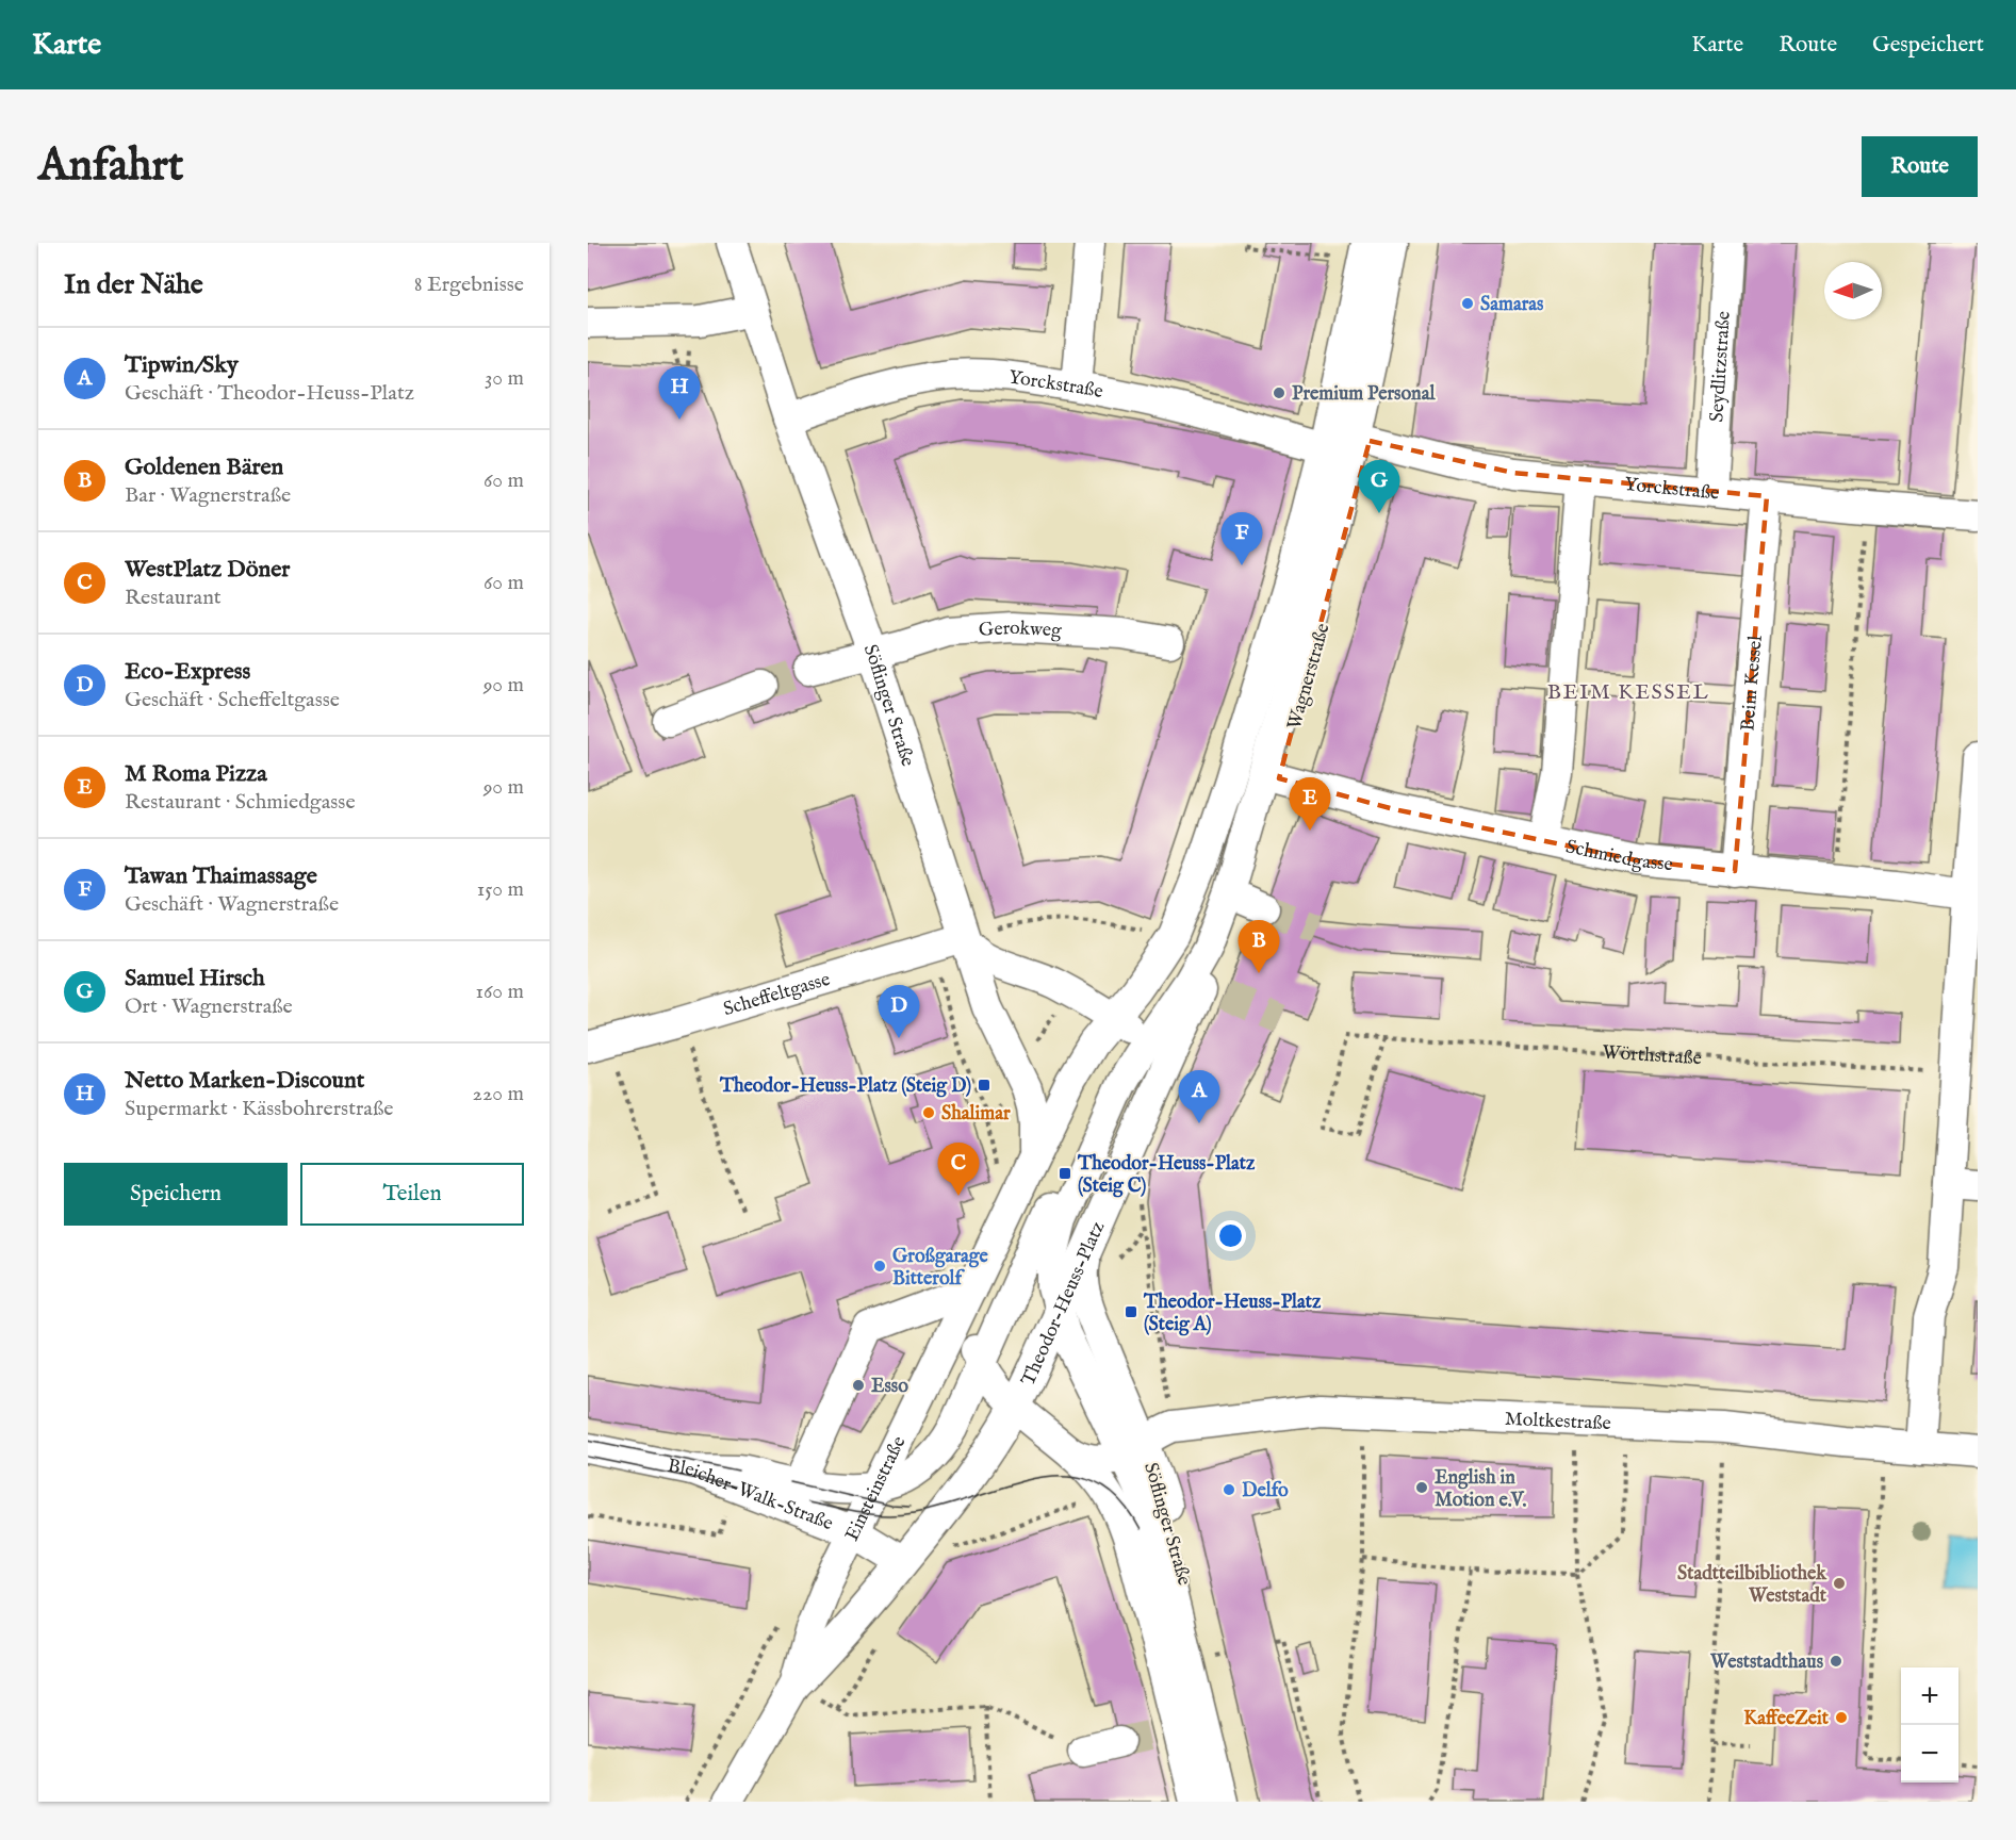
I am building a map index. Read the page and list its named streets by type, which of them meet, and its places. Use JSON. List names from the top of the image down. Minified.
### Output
{"streets":{"street":["Seydlitzstraße","Yorckstraße","Gerokweg","Wagnerstraße","Beim Kessel","Söflinger Straße","Schmiedgasse","Scheffeltgasse","Theodor-Heuss-Platz","Moltkestraße","Einsteinstraße","Bleicher-Walk-Straße"],"path":["Wörthstraße"]},"crossings":[["Seydlitzstraße","Yorckstraße"],["Yorckstraße","Wagnerstraße"],["Yorckstraße","Beim Kessel"],["Yorckstraße","Söflinger Straße"],["Gerokweg","Söflinger Straße"],["Wagnerstraße","Schmiedgasse"],["Wagnerstraße","Theodor-Heuss-Platz"],["Beim Kessel","Schmiedgasse"],["Söflinger Straße","Scheffeltgasse"],["Söflinger Straße","Theodor-Heuss-Platz"],["Söflinger Straße","Moltkestraße"],["Theodor-Heuss-Platz","Einsteinstraße"],["Einsteinstraße","Bleicher-Walk-Straße"]],"districts":["BEIM KESSEL"],"places":{"other":["Samaras","Premium Personal","Shalimar","Großgarage Bitterolf","Esso","English in Motion e.V.","Delfo","Stadtteilbibliothek Weststadt","Weststadthaus","KaffeeZeit"],"transit":["Theodor-Heuss-Platz (Steig D)","Theodor-Heuss-Platz (Steig C)","Theodor-Heuss-Platz (Steig A)"]},"north":"left","page":{"header":"Karte","nav":["Karte","Route","Gespeichert"],"buttons":["Route",["Speichern","Teilen"]],"title":"Anfahrt","heading":["In der Nähe","8 Ergebnisse"],"list":[{"mark":"A","name":"Tipwin/Sky","note":"Geschäft · Theodor-Heuss-Platz","value":"30 m"},{"mark":"B","name":"Goldenen Bären","note":"Bar · Wagnerstraße","value":"60 m"},{"mark":"C","name":"WestPlatz Döner","note":"Restaurant","value":"60 m"},{"mark":"D","name":"Eco-Express","note":"Geschäft · Scheffeltgasse","value":"90 m"},{"mark":"E","name":"M Roma Pizza","note":"Restaurant · Schmiedgasse","value":"90 m"},{"mark":"F","name":"Tawan Thaimassage","note":"Geschäft · Wagnerstraße","value":"150 m"},{"mark":"G","name":"Samuel Hirsch","note":"Ort · Wagnerstraße","value":"160 m"},{"mark":"H","name":"Netto Marken-Discount","note":"Supermarkt · Kässbohrerstraße","value":"220 m"}],"pins":["H","G","F","E","B","D","A","C"],"map_buttons":["+","−"]}}
